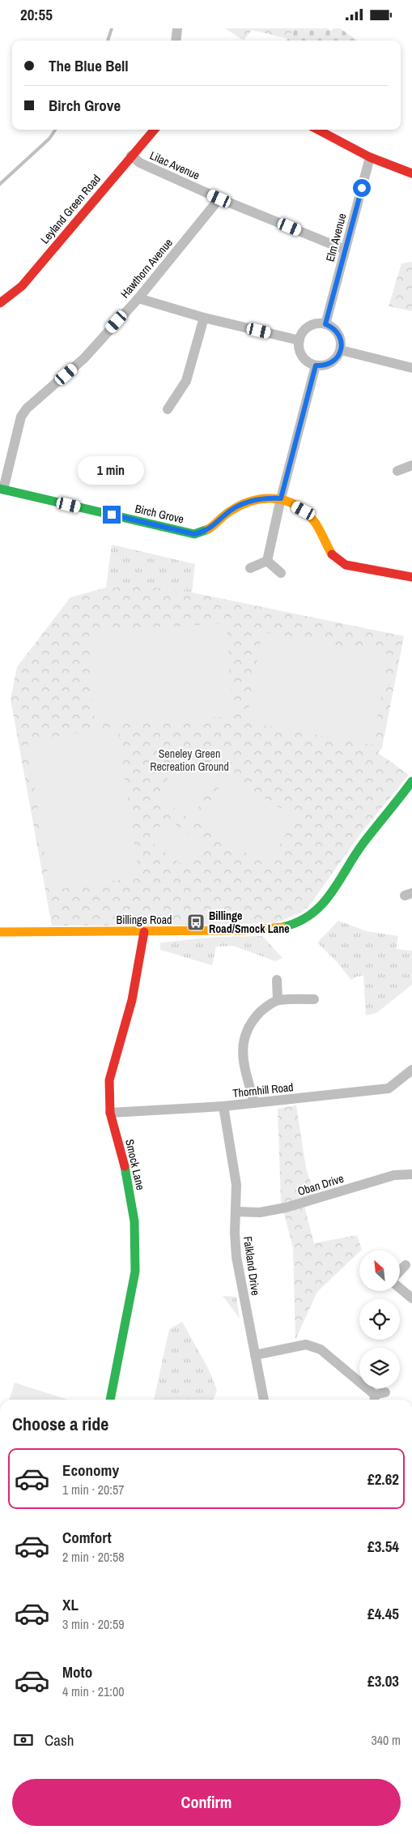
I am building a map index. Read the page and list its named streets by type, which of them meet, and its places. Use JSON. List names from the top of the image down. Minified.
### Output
{"streets":{"street":["Lilac Avenue","Leyland Green Road","Elm Avenue","Hawthorn Avenue","Birch Grove","Billinge Road","Thornhill Road","Smock Lane","Oban Drive","Falkland Drive"]},"crossings":[["Lilac Avenue","Leyland Green Road"],["Lilac Avenue","Elm Avenue"],["Lilac Avenue","Hawthorn Avenue"],["Hawthorn Avenue","Birch Grove"],["Billinge Road","Smock Lane"],["Thornhill Road","Smock Lane"],["Thornhill Road","Falkland Drive"],["Oban Drive","Falkland Drive"]],"parks":["Seneley Green Recreation Ground"],"places":{"bus stop":["Billinge Road/Smock Lane"]},"north":"top left","page":{"status":"20:55","banner":["The Blue Bell","Birch Grove"],"bubble":"1 min","heading":"Choose a ride","list":[{"name":"Economy","note":"1 min · 20:57","value":"£2.62"},{"name":"Comfort","note":"2 min · 20:58","value":"£3.54"},{"name":"XL","note":"3 min · 20:59","value":"£4.45"},{"name":"Moto","note":"4 min · 21:00","value":"£3.03"}],"pay":["Cash","340 m"],"buttons":"Confirm"}}
